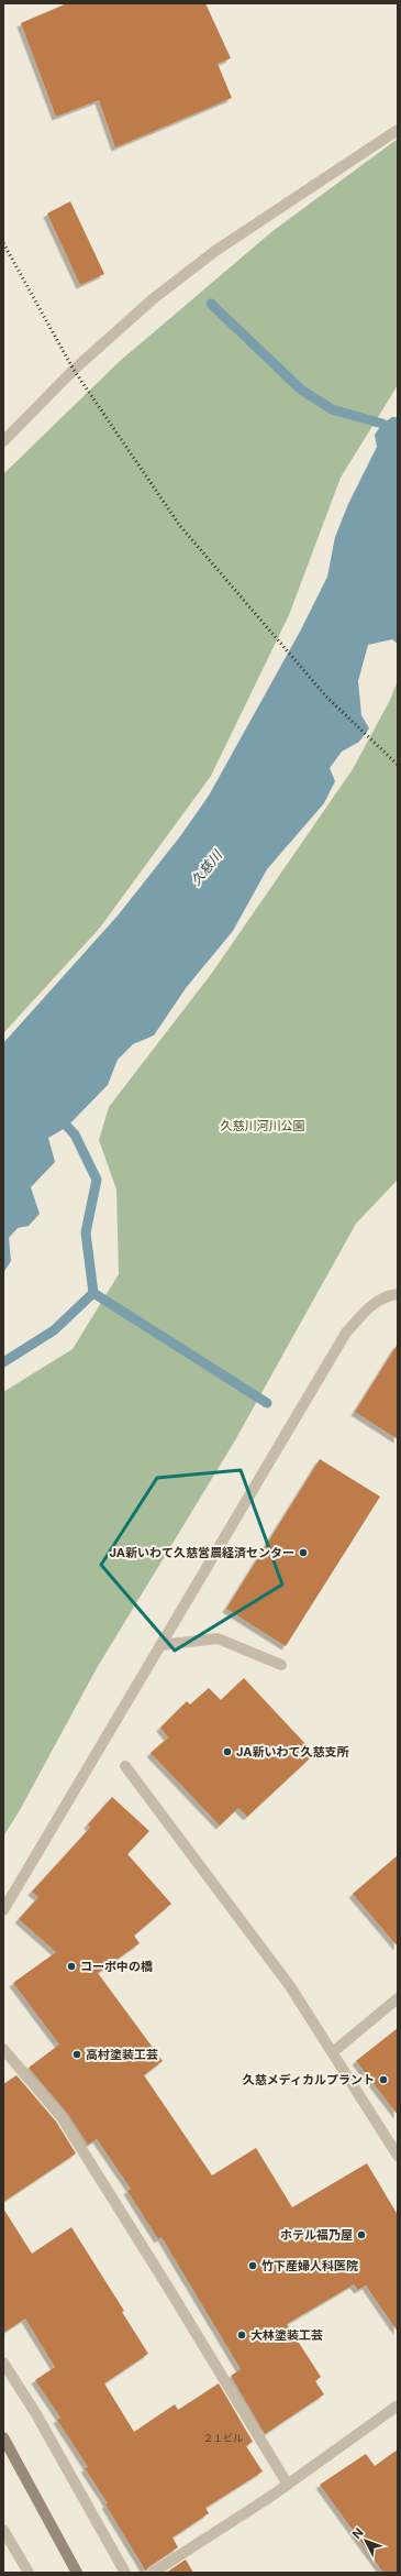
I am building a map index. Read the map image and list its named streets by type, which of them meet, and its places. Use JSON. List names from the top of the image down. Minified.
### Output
{"water":["久慈川"],"parks":["久慈川河川公園"],"places":["JA新いわて久慈営農経済センター","JA新いわて久慈支所","コーポ中の橋","高村塗装工芸","久慈メディカルプラント","ホテル福乃屋","竹下産婦人科医院","大林塗装工芸"],"house_numbers":["２１ビル"],"north":"top left"}
